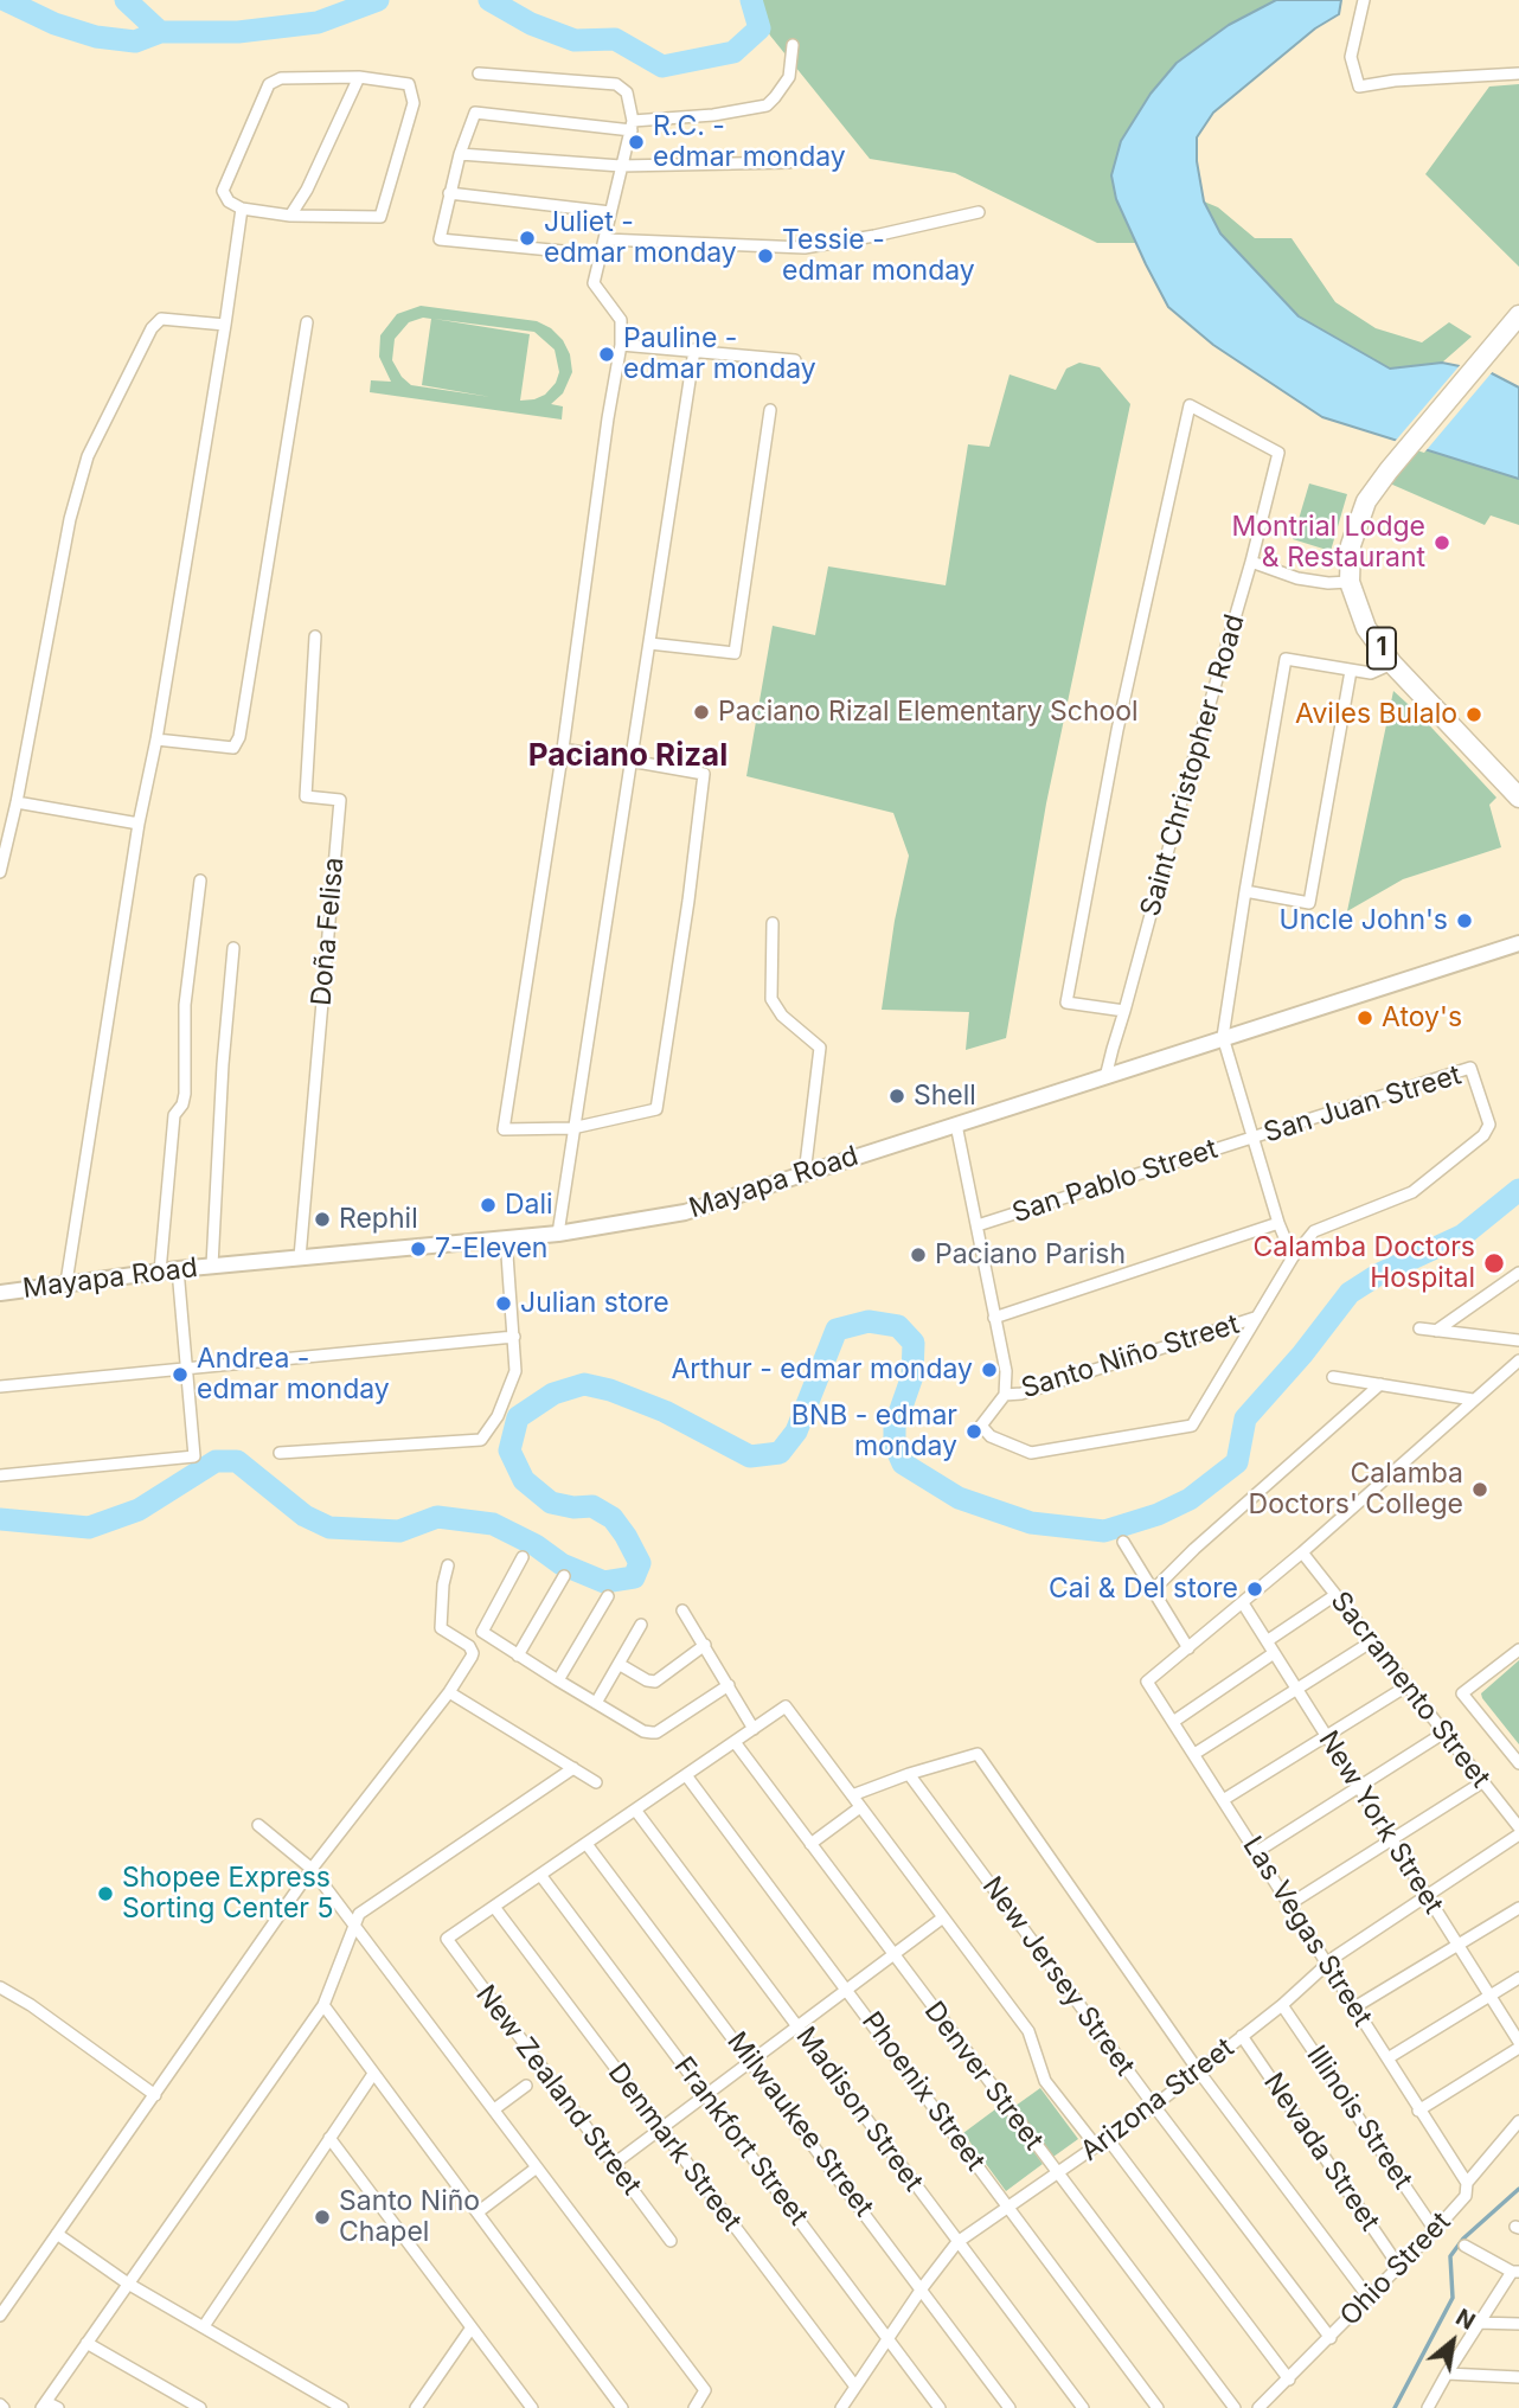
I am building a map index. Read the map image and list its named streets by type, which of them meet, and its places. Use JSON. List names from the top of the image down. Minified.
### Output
{"streets":{"highway":["1"],"main road":["Mayapa Road"],"street":["Saint Christopher I Road","Doña Felisa","San Juan Street","San Pablo Street","Santo Niño Street","Sacramento Street","New York Street","Las Vegas Street","New Jersey Street","Denver Street","New Zealand Street","Phoenix Street","Arizona Street","Madison Street","Illinois Street","Milwaukee Street","Frankfort Street","Denmark Street","Nevada Street","Ohio Street"]},"crossings":[["Saint Christopher I Road","Mayapa Road"],["Doña Felisa","Mayapa Road"],["San Juan Street","San Pablo Street"],["New York Street","Arizona Street"],["Las Vegas Street","Arizona Street"],["Las Vegas Street","Ohio Street"],["New Jersey Street","Arizona Street"],["New Jersey Street","Ohio Street"],["Denver Street","Arizona Street"],["New Zealand Street","Denmark Street"],["Phoenix Street","Arizona Street"],["Arizona Street","Madison Street"],["Arizona Street","Illinois Street"],["Arizona Street","Milwaukee Street"],["Arizona Street","Frankfort Street"],["Arizona Street","Denmark Street"],["Arizona Street","Nevada Street"],["Illinois Street","Ohio Street"],["Nevada Street","Ohio Street"]],"districts":["Paciano Rizal"],"places":["R.C. - edmar monday","Juliet - edmar monday","Tessie - edmar monday","Pauline - edmar monday","Montrial Lodge & Restaurant","Paciano Rizal Elementary School","Aviles Bulalo","Uncle John's","Atoy's","Shell","Dali","Rephil","7-Eleven","Paciano Parish","Calamba Doctors Hospital","Julian store","Arthur - edmar monday","Andrea - edmar monday","BNB - edmar monday","Calamba Doctors' College","Cai & Del store","Shopee Express Sorting Center 5","Santo Niño Chapel"],"north":"top right"}
